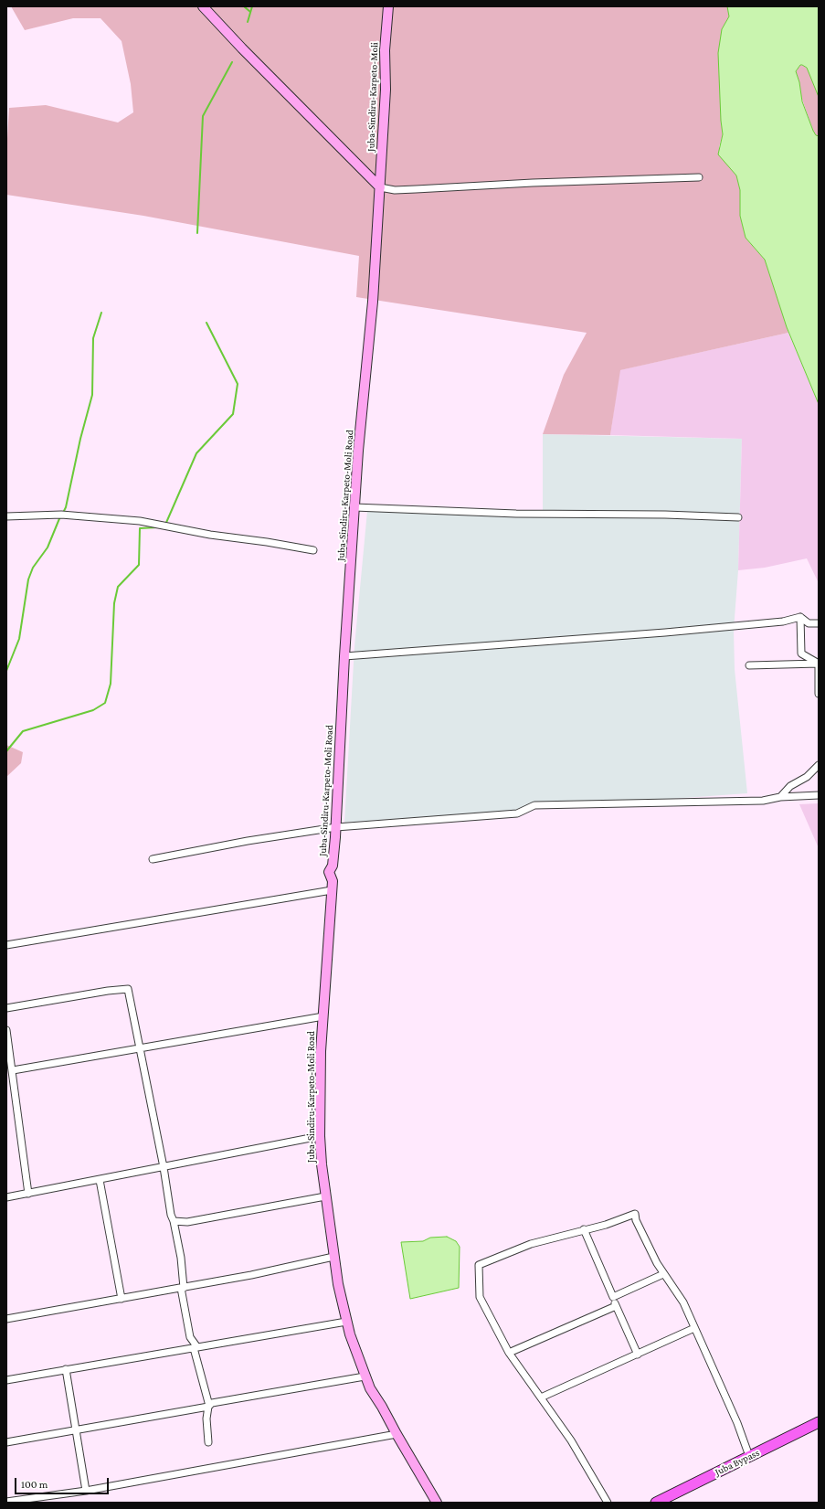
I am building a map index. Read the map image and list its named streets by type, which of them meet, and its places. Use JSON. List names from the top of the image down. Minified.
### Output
{"streets":{"main road":["Juba-Sindiru-Karpeto-Moli","Juba-Sindiru-Karpeto-Moli Road","Juba Bypass"]},"crossings":[["Juba-Sindiru-Karpeto-Moli","Juba-Sindiru-Karpeto-Moli Road"]],"scale_bar":"100 m"}
